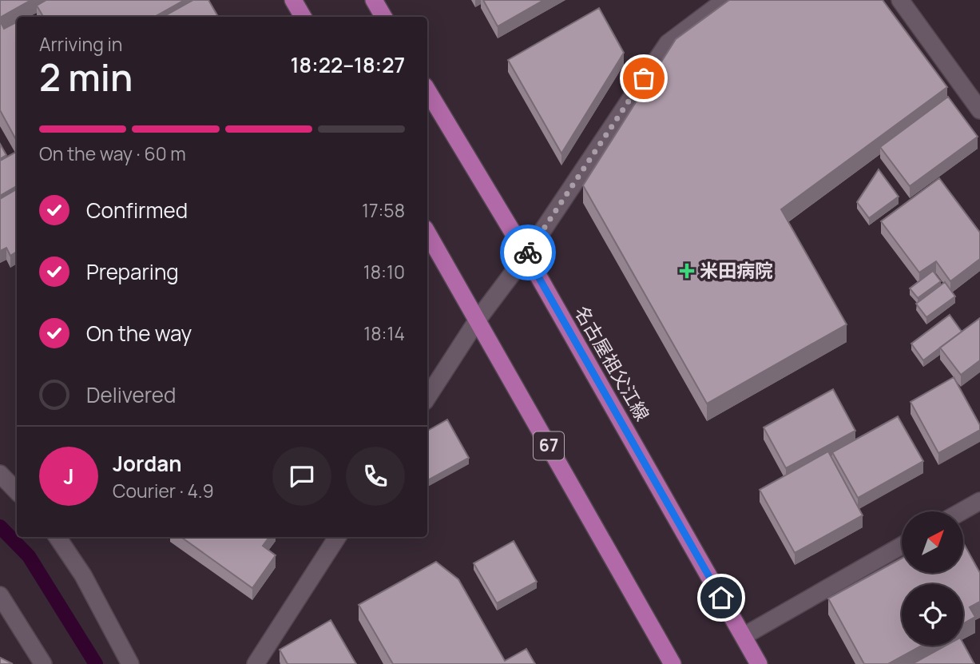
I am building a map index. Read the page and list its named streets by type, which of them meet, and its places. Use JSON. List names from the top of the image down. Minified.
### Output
{"streets":{"main road":["名古屋祖父江線","67"]},"places":{"health":["米田病院"]},"north":"top right","page":{"heading":["2 min","Arriving in","18:22–18:27"],"panel":["Jordan","Courier · 4.9"],"bar":"On the way · 60 m","list":[["Confirmed","17:58"],["Preparing","18:10"],["On the way","18:14"],"Delivered"],"round":"J"}}
